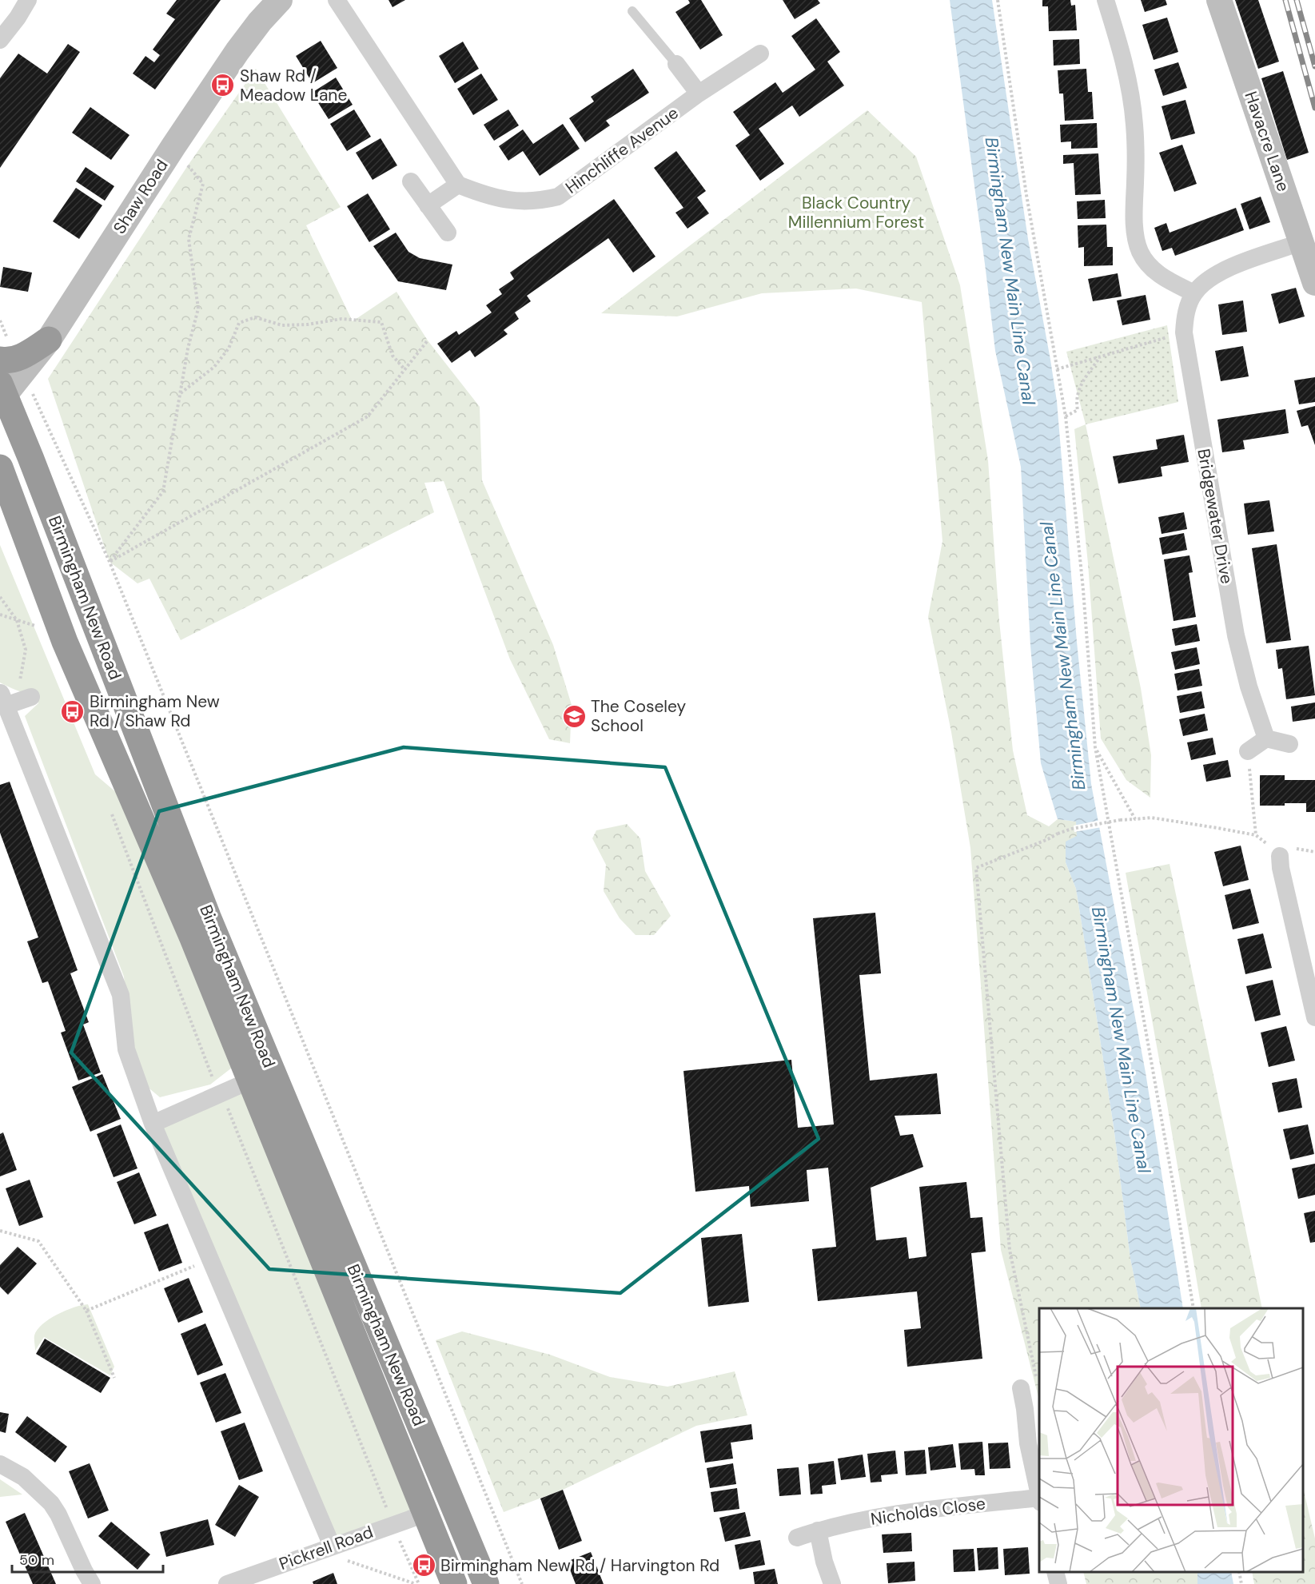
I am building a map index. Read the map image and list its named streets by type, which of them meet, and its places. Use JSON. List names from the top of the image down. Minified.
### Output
{"streets":{"highway":["Birmingham New Road"],"street":["Havacre Lane","Hinchliffe Avenue","Shaw Road","Bridgewater Drive","Nicholds Close","Pickrell Road"]},"crossings":[["Havacre Lane","Bridgewater Drive"],["Shaw Road","Birmingham New Road"],["Birmingham New Road","Pickrell Road"]],"water":["Birmingham New Main Line Canal"],"parks":["Black Country Millennium Forest"],"places":{"bus stop":["Shaw Rd / Meadow Lane","Birmingham New Rd / Shaw Rd","Birmingham New Rd / Harvington Rd"],"school or university":["The Coseley School"]},"scale_bar":"50 m"}
